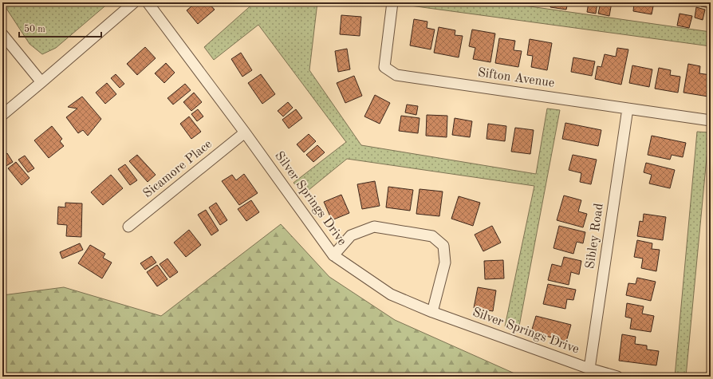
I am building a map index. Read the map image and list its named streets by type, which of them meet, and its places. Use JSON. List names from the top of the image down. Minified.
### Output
{"streets":{"street":["Sifton Avenue","Sicamore Place","Silver Springs Drive","Sibley Road"]},"crossings":[["Sifton Avenue","Sibley Road"],["Sicamore Place","Silver Springs Drive"],["Silver Springs Drive","Sibley Road"]],"scale_bar":"50 m"}
